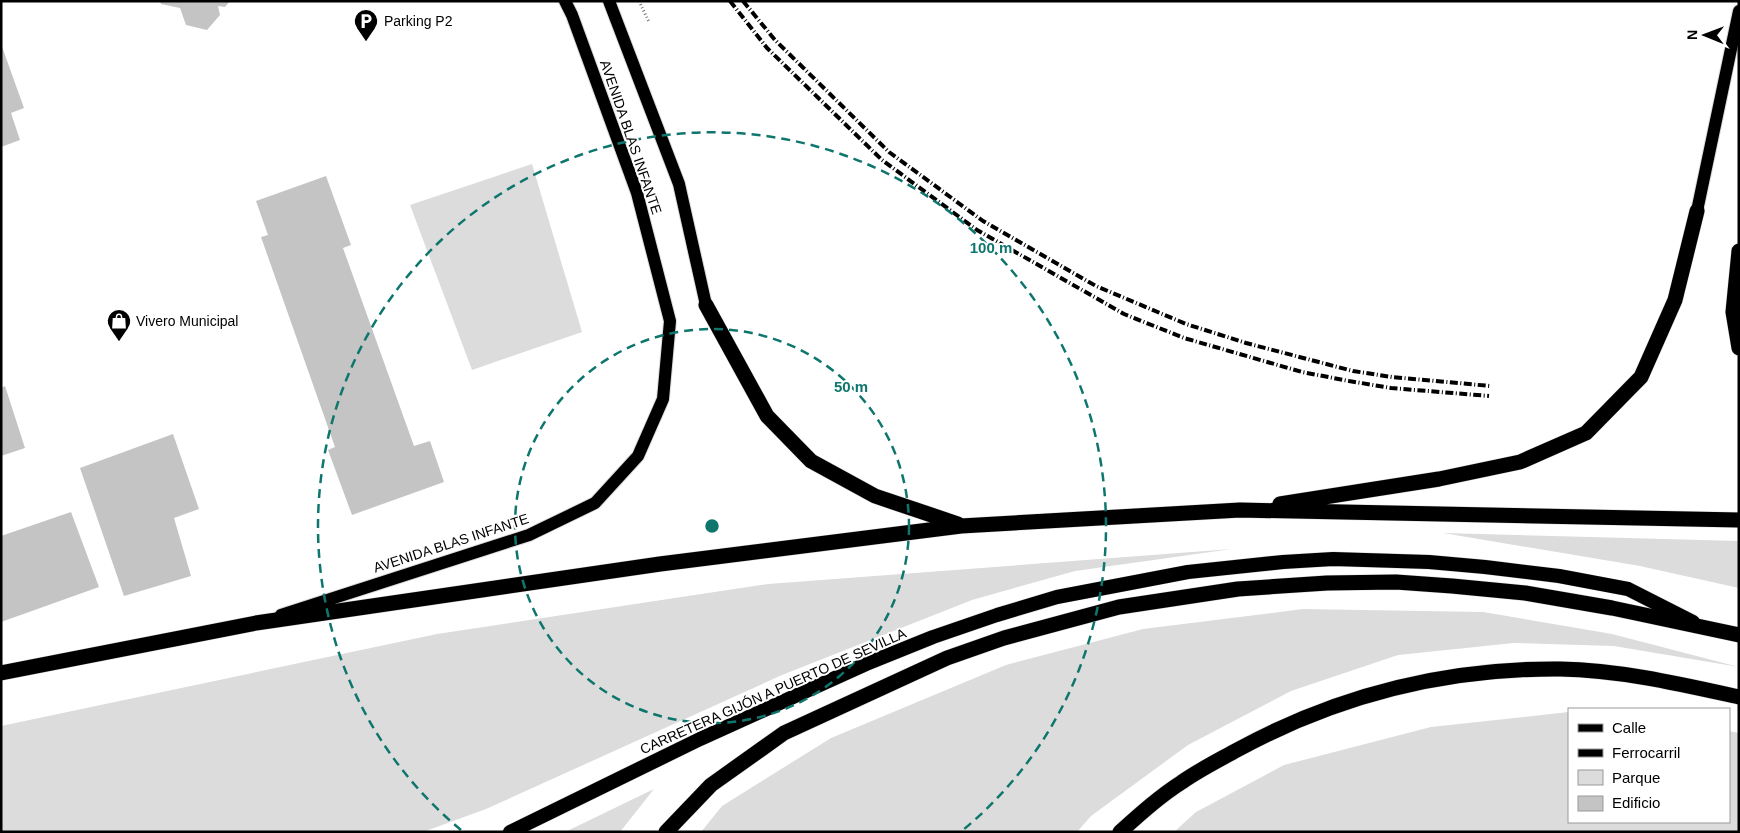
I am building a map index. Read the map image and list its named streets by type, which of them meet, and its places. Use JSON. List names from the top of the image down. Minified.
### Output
{"streets":{"highway":["CARRETERA GIJÓN A PUERTO DE SEVILLA"],"main road":["AVENIDA BLAS INFANTE"]},"places":{"parking":["Parking P2"],"shop":["Vivero Municipal"]},"legend":["Calle","Ferrocarril","Parque","Edificio"],"north":"left","rings":["100 m","50 m"]}
